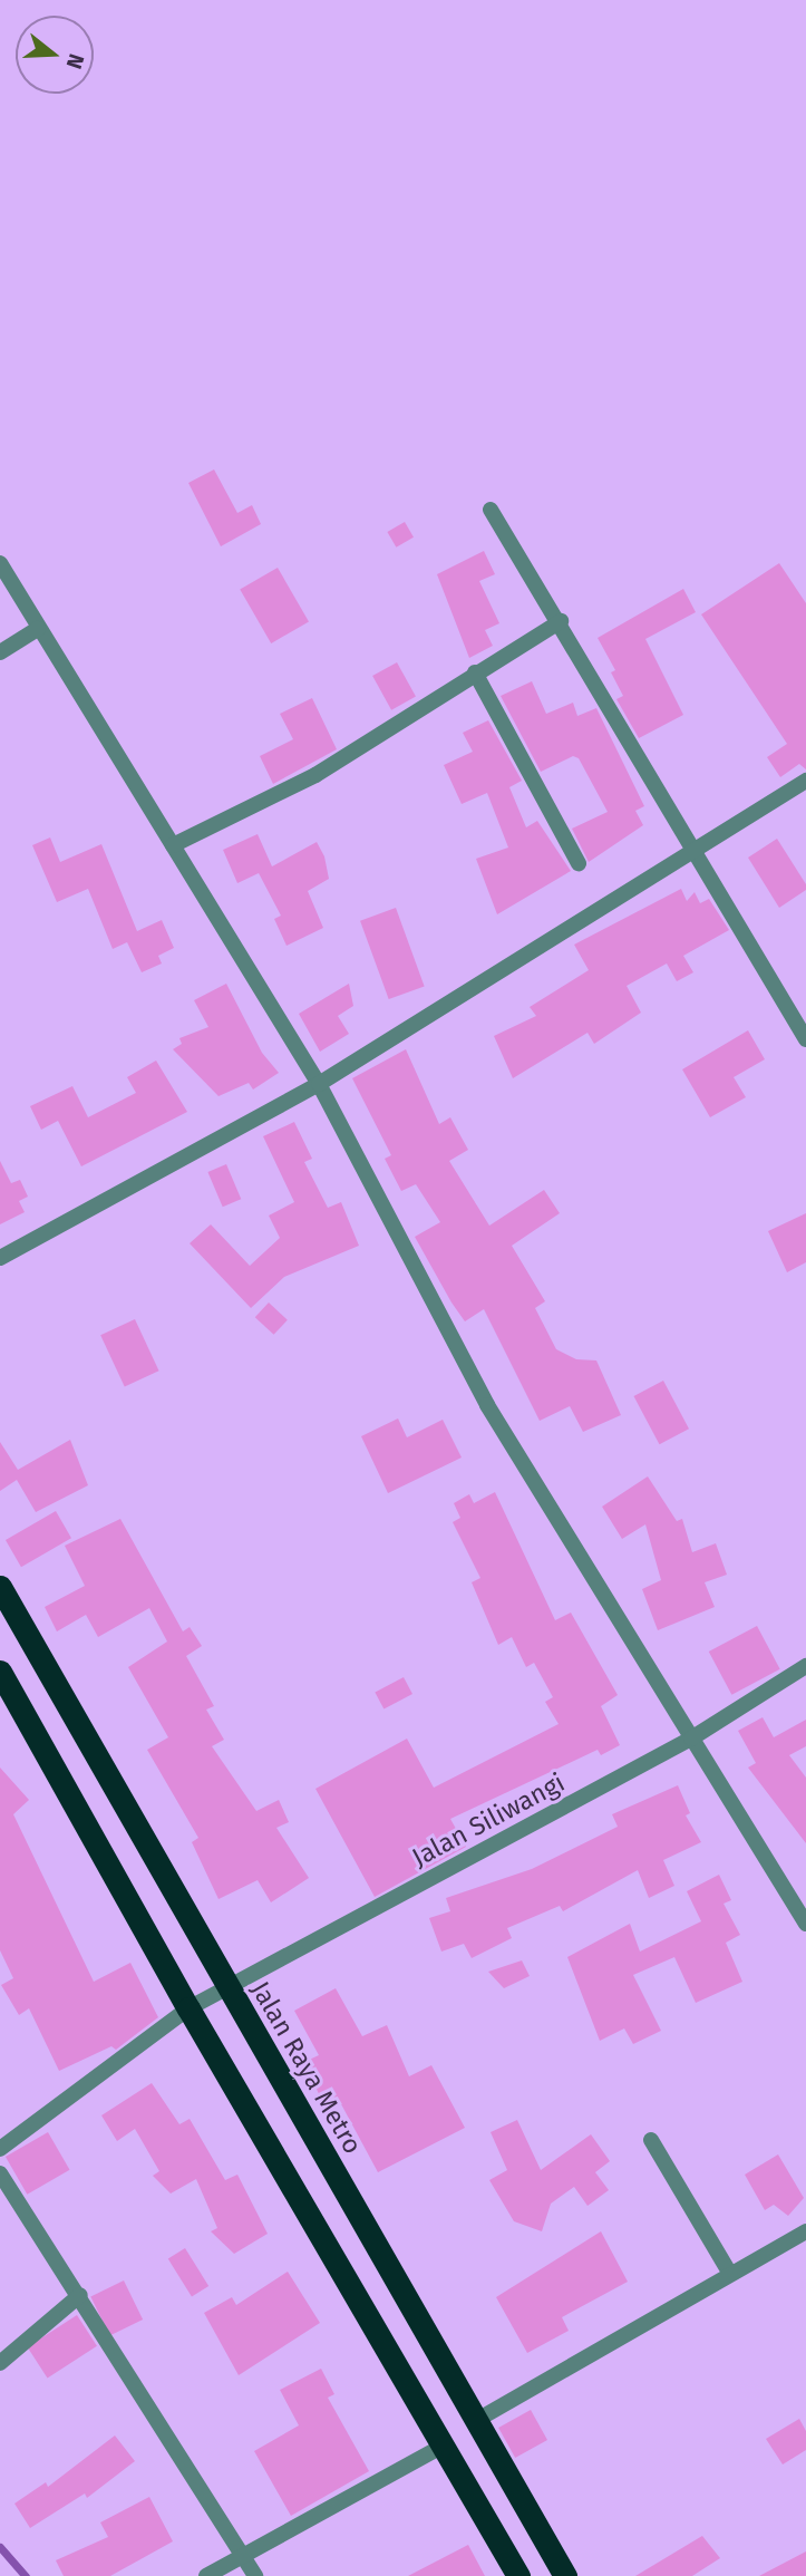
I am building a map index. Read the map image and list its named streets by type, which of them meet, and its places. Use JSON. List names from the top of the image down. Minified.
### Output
{"streets":{"highway":["Jalan Raya Metro"],"street":["Jalan Siliwangi"]},"crossings":[["Jalan Siliwangi","Jalan Raya Metro"]],"north":"right"}
